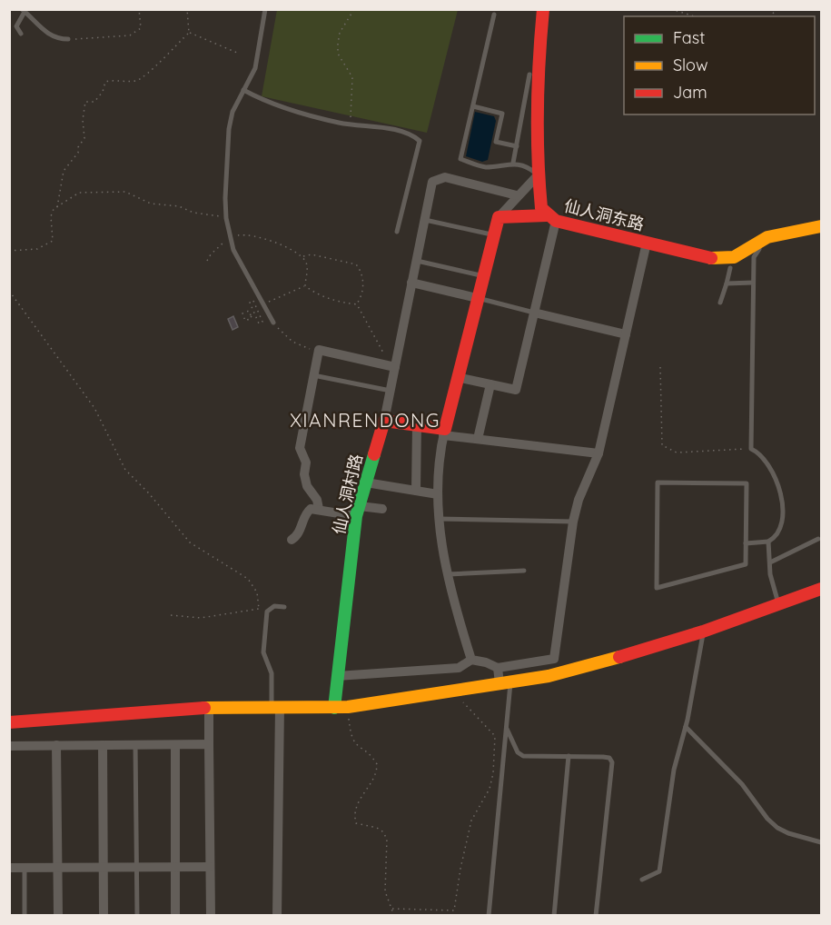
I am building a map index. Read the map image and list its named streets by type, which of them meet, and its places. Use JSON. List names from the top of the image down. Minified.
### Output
{"streets":{"street":["仙人洞东路","仙人洞村路"]},"districts":["XIANRENDONG"],"legend":["Fast","Slow","Jam"]}
